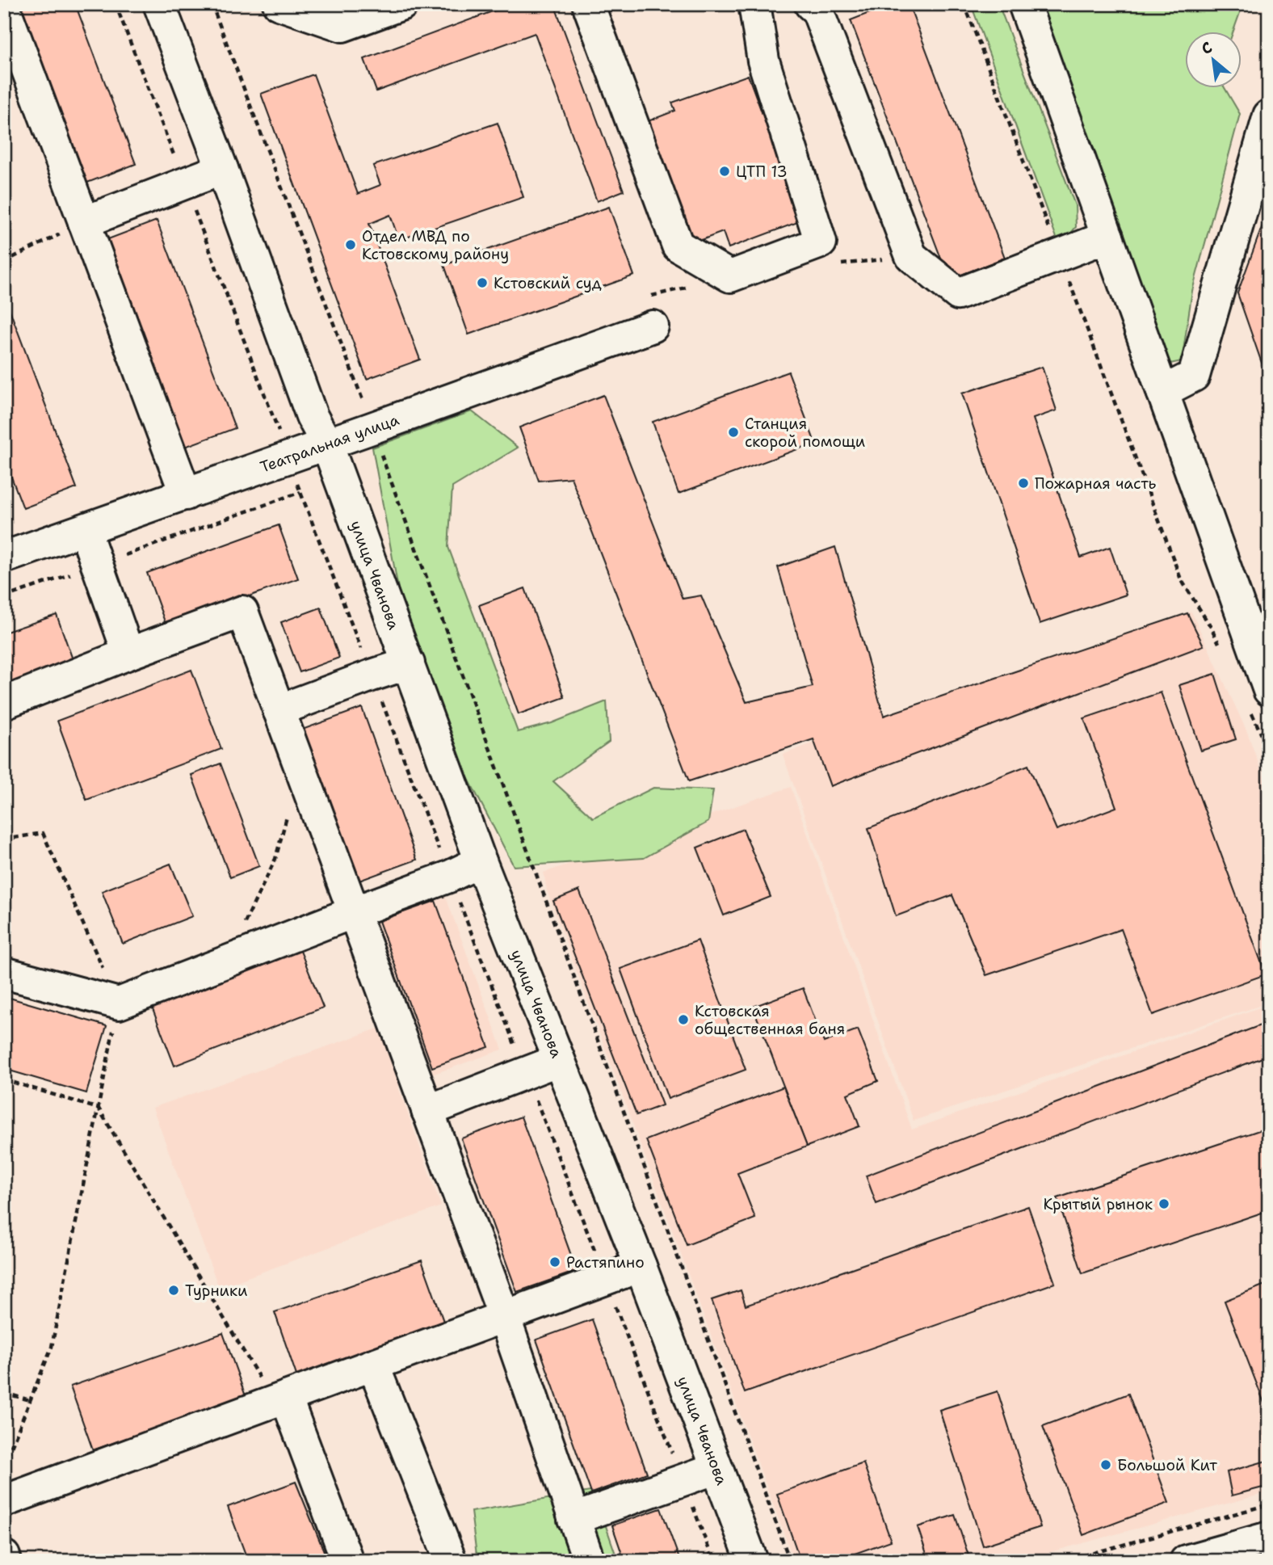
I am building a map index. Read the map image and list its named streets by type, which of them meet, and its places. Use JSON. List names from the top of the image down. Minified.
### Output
{"streets":{"street":["Театральная улица","улица Чванова"]},"crossings":[["Театральная улица","улица Чванова"]],"places":["ЦТП 13","Отдел МВД по Кстовскому району","Кстовский суд","Станция скорой помощи","Пожарная часть","Кстовская общественная баня","Крытый рынок","Растяпино","Турники","Большой Кит"],"north":"top left"}
